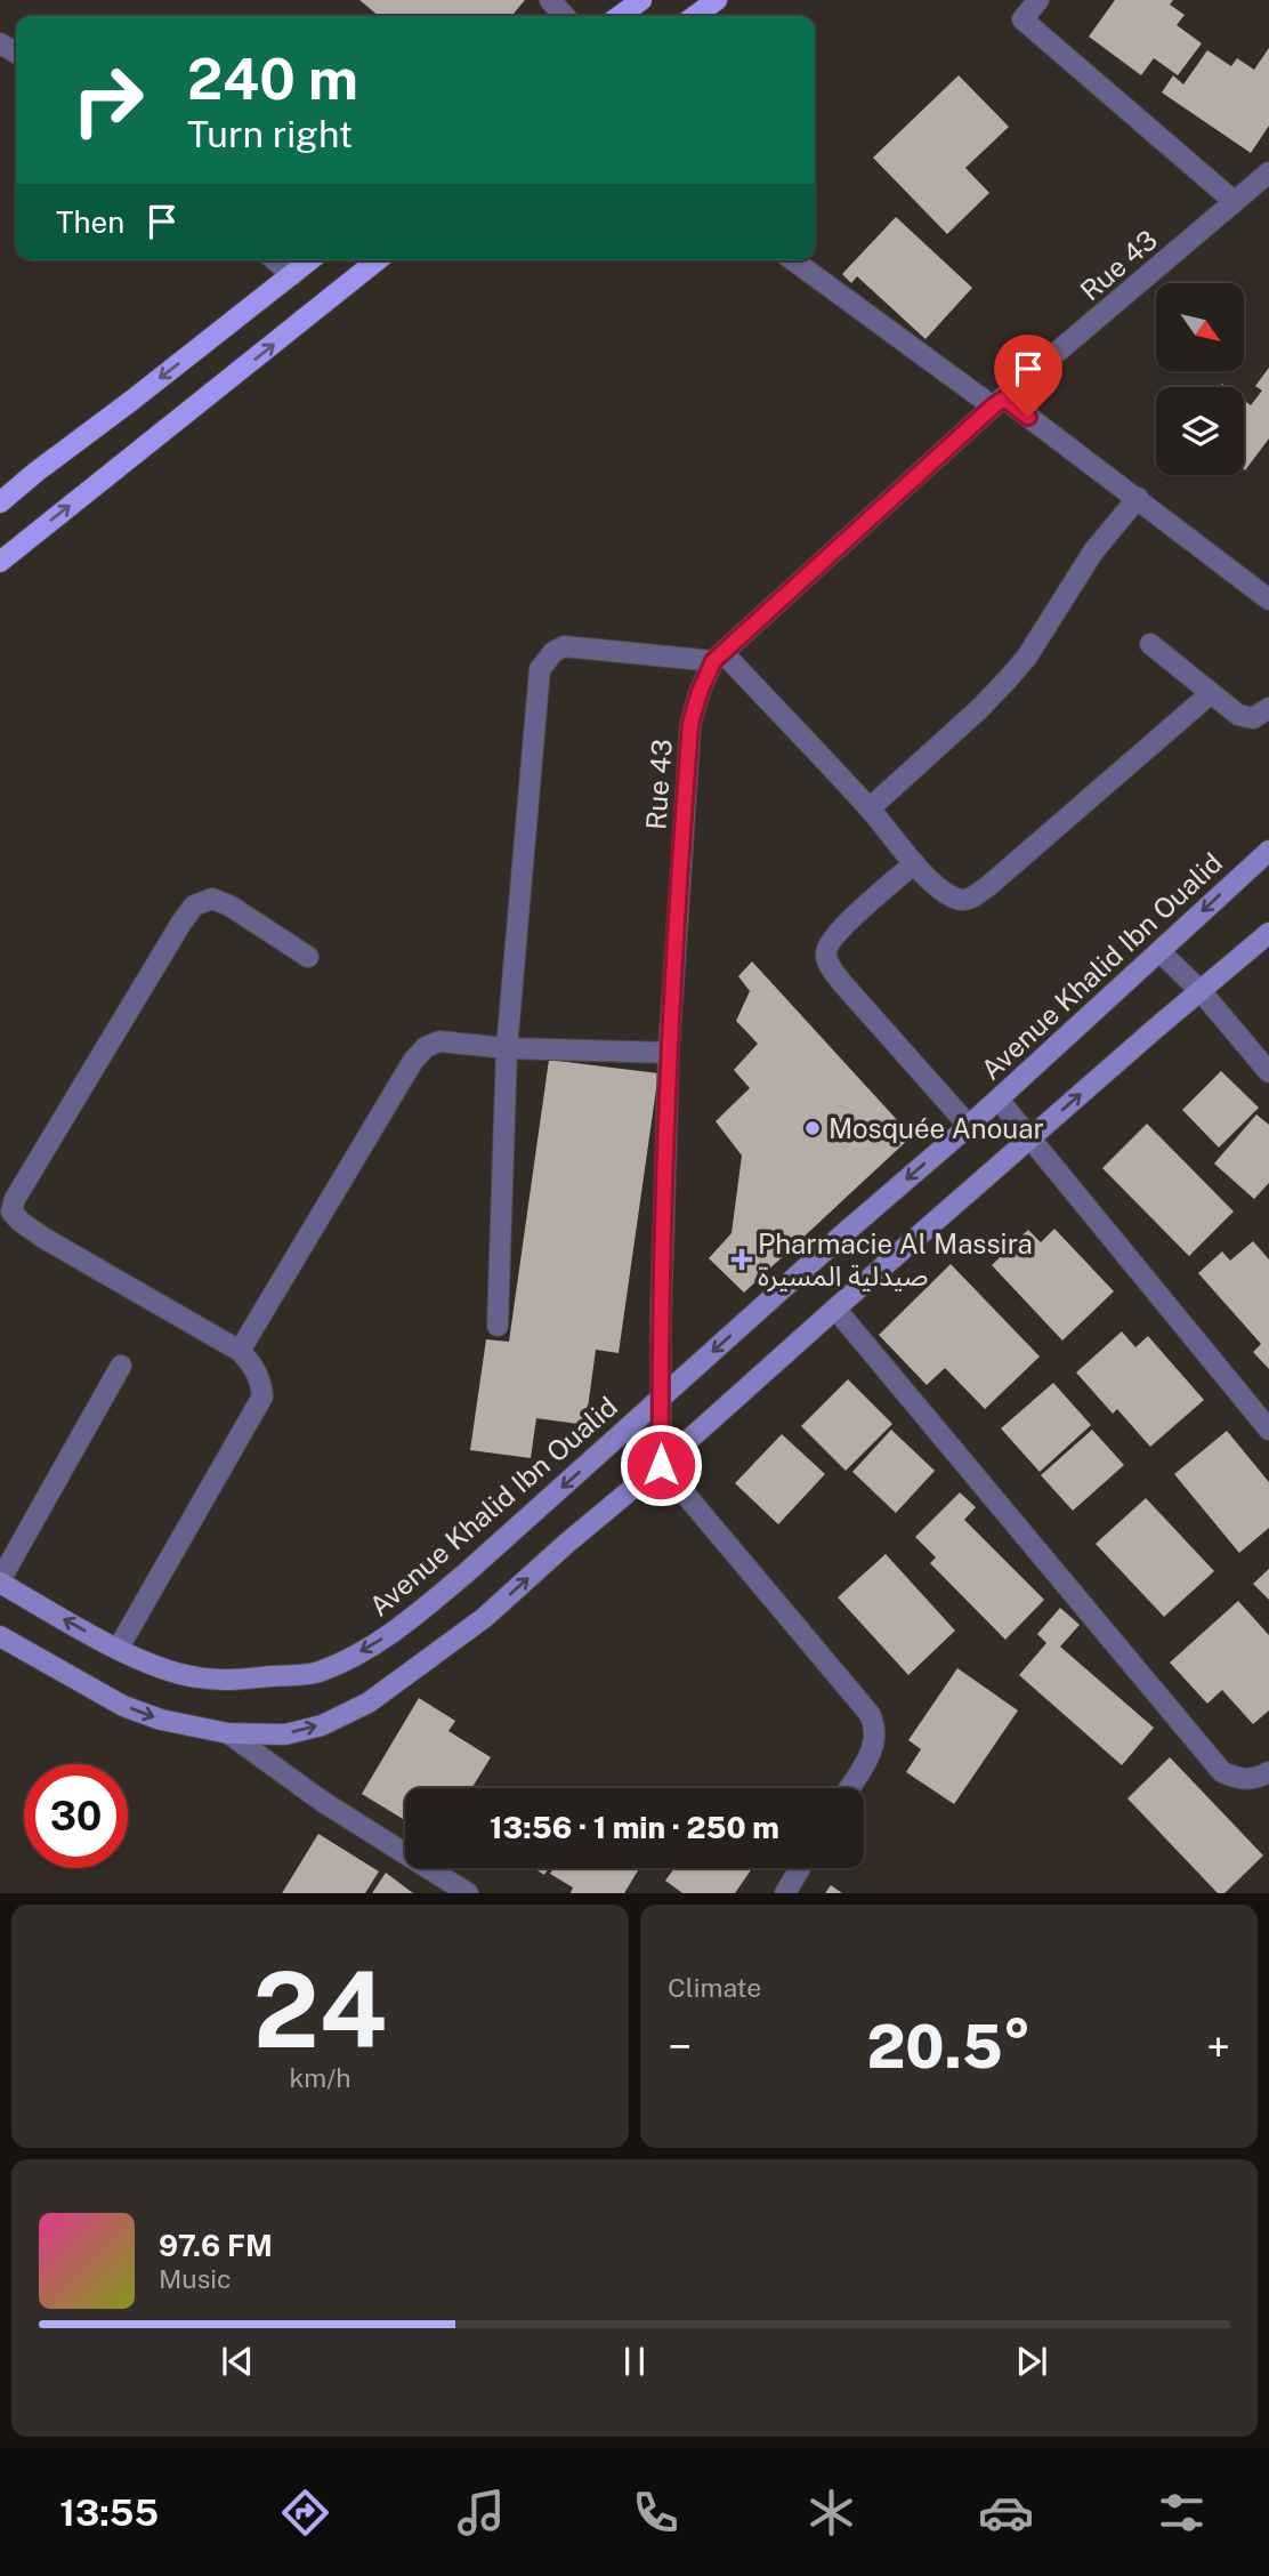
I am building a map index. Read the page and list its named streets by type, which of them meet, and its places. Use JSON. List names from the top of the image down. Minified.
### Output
{"streets":{"main road":["Avenue Khalid Ibn Oualid"],"street":["Rue 43"]},"crossings":[["Rue 43","Avenue Khalid Ibn Oualid"]],"places":{"other":["Mosquée Anouar"],"health":["Pharmacie Al Massira صيدلية المسيرة"]},"north":"bottom right","page":{"turn":["240 m","Turn right"],"then":"Then","limit":"30","trip":"13:56 · 1 min · 250 m","tile":[["24","km/h"],"Climate"],"heat":["−","20.5°","+"],"song":["97.6 FM","Music"],"tabs":"13:55"}}
